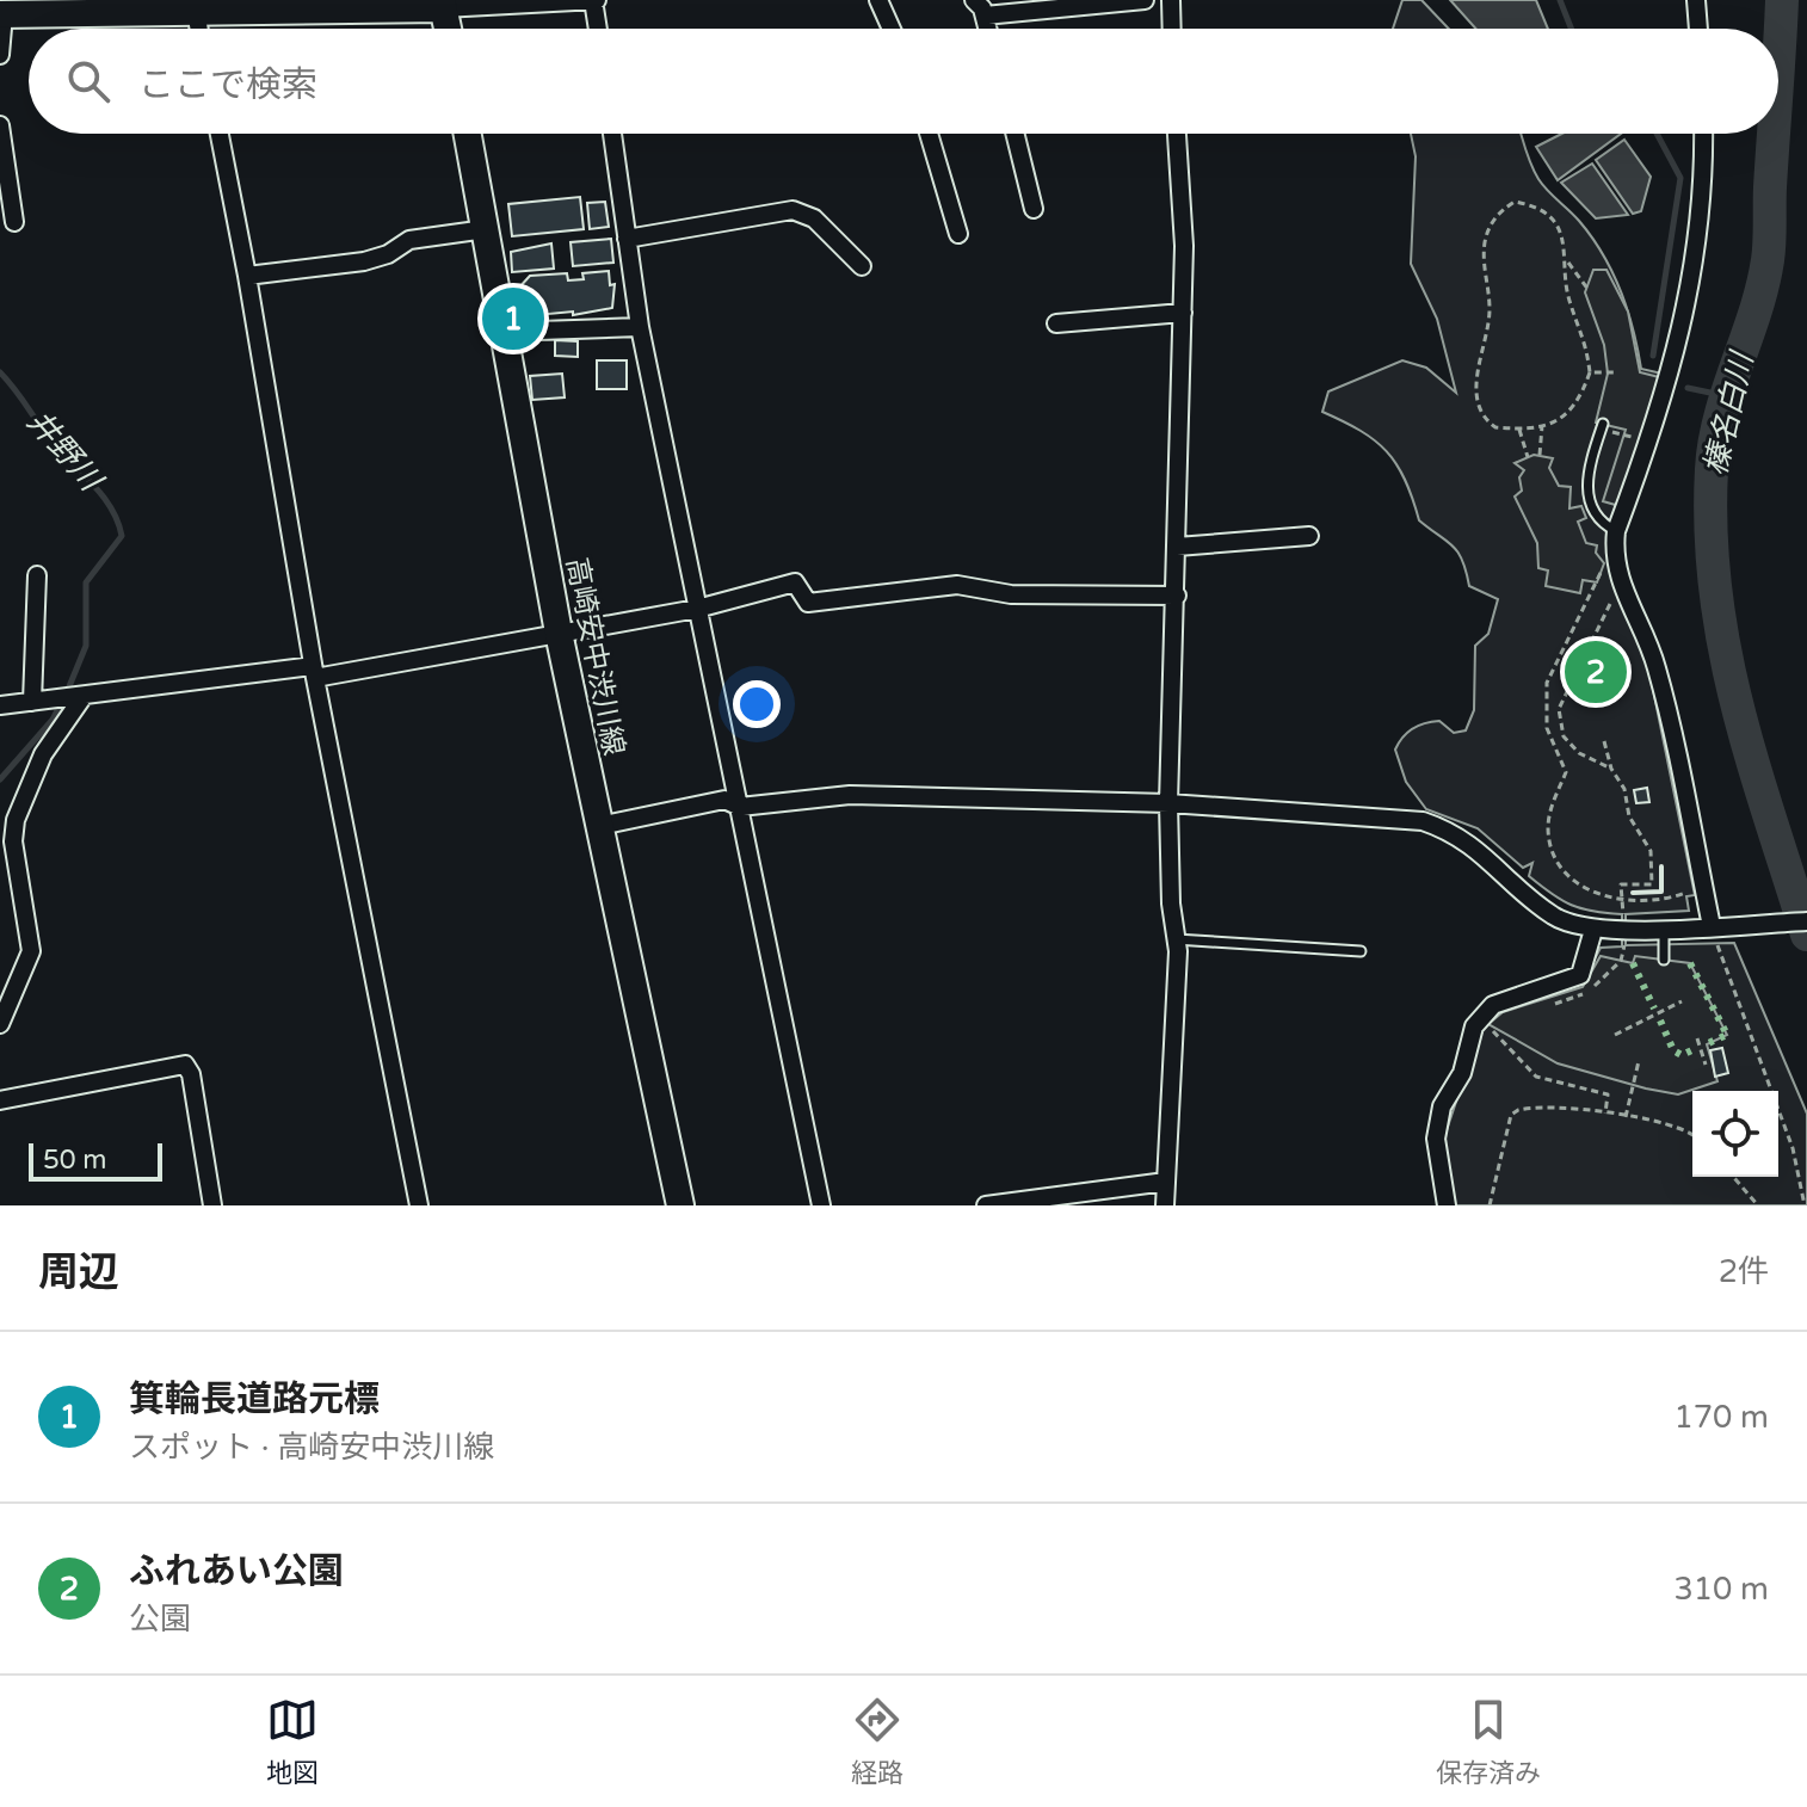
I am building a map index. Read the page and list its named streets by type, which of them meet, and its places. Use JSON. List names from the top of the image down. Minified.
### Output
{"streets":{"main road":["高崎安中渋川線"]},"water":["榛名白川","井野川"],"scale_bar":"50 m","page":{"search":"ここで検索","pins":["1","2"],"scale":"50 m","heading":["周辺","2件"],"list":[{"mark":"1","name":"箕輪長道路元標","note":"スポット · 高崎安中渋川線","value":"170 m"},{"mark":"2","name":"ふれあい公園","note":"公園","value":"310 m"}],"nav":["地図","経路","保存済み"]}}
